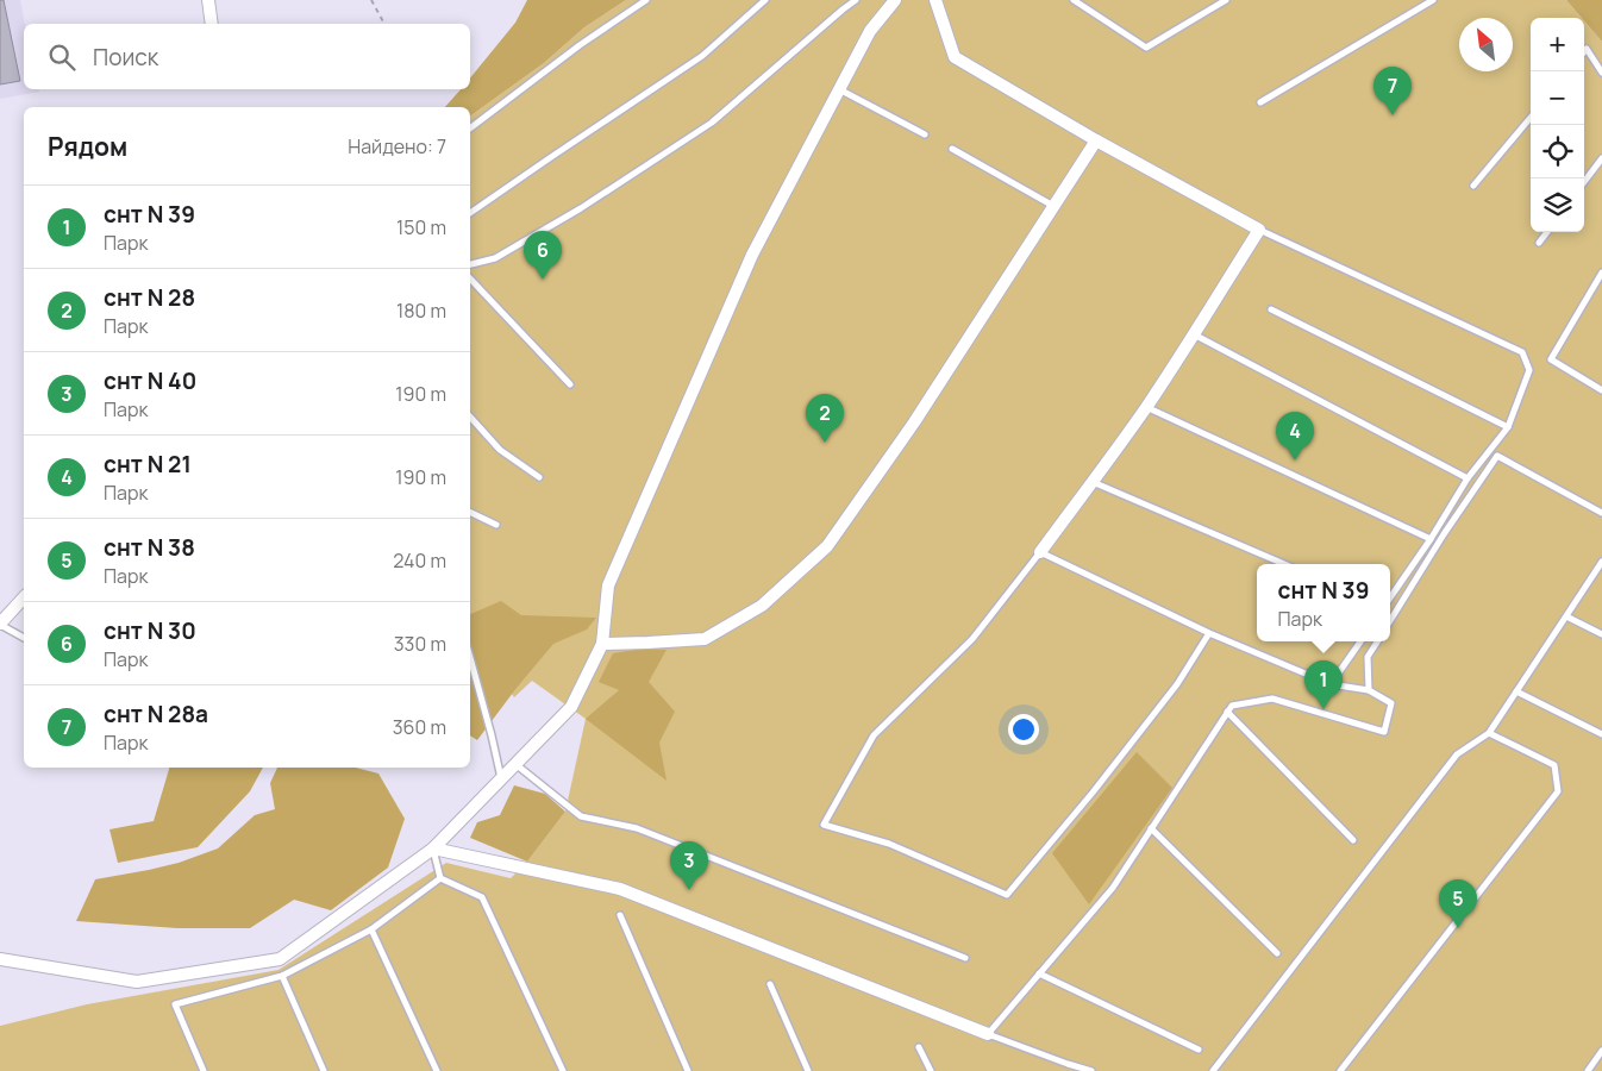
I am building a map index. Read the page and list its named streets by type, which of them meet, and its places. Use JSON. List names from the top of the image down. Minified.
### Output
{"north":"top left","page":{"map_buttons":["+","−"],"search":"Поиск","pins":["7","6","2","4","1","3","5"],"heading":["Рядом","Найдено: 7"],"list":[{"mark":"1","name":"снт N 39","note":"Парк","value":"150 m"},{"mark":"2","name":"снт N 28","note":"Парк","value":"180 m"},{"mark":"3","name":"снт N 40","note":"Парк","value":"190 m"},{"mark":"4","name":"снт N 21","note":"Парк","value":"190 m"},{"mark":"5","name":"снт N 38","note":"Парк","value":"240 m"},{"mark":"6","name":"снт N 30","note":"Парк","value":"330 m"},{"mark":"7","name":"снт N 28а","note":"Парк","value":"360 m"}],"popup":["снт N 39","Парк"]}}
